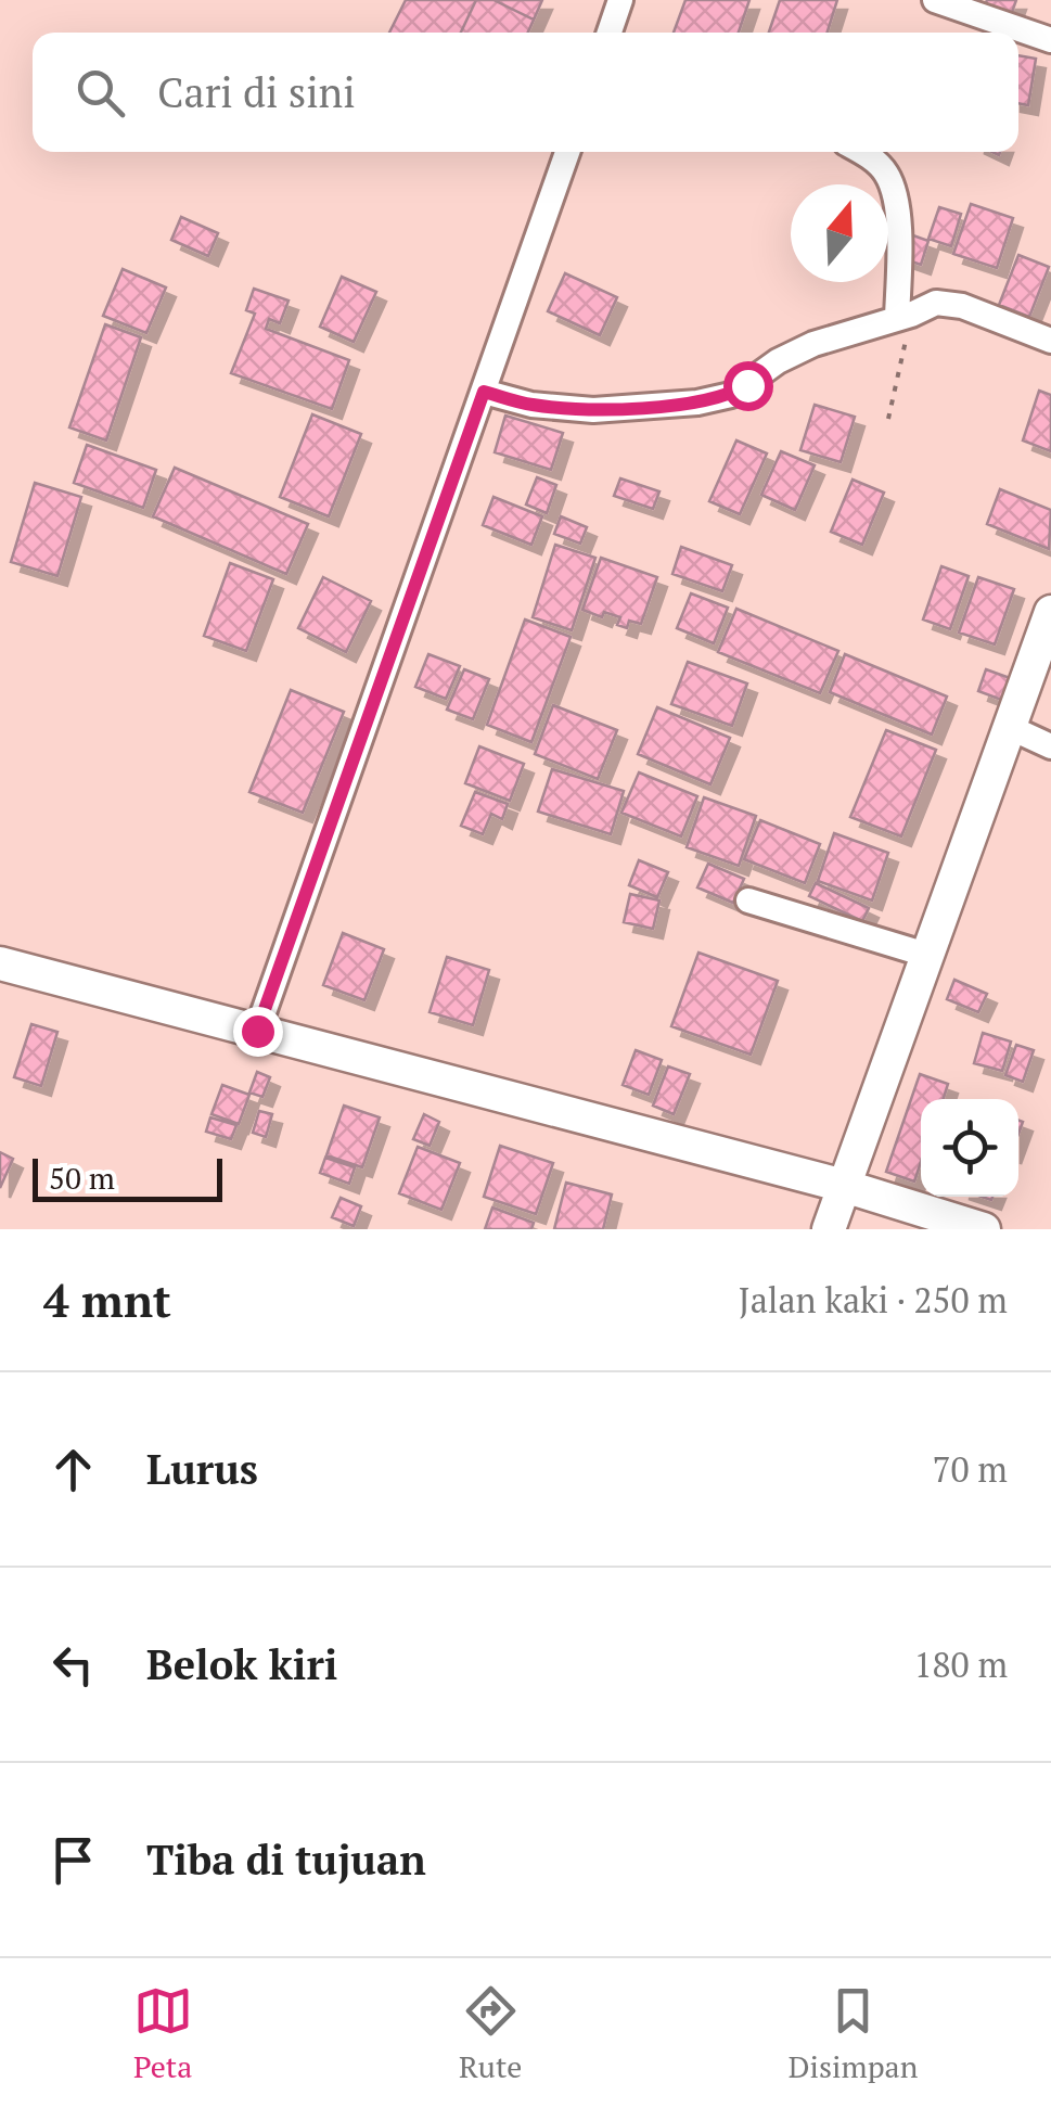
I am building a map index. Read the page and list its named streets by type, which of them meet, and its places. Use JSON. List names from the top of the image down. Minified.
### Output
{"scale_bar":"50 m","north":"top","page":{"search":"Cari di sini","scale":"50 m","heading":["4 mnt","Jalan kaki · 250 m"],"list":[["Lurus","70 m"],["Belok kiri","180 m"],"Tiba di tujuan"],"nav":["Peta","Rute","Disimpan"]}}
